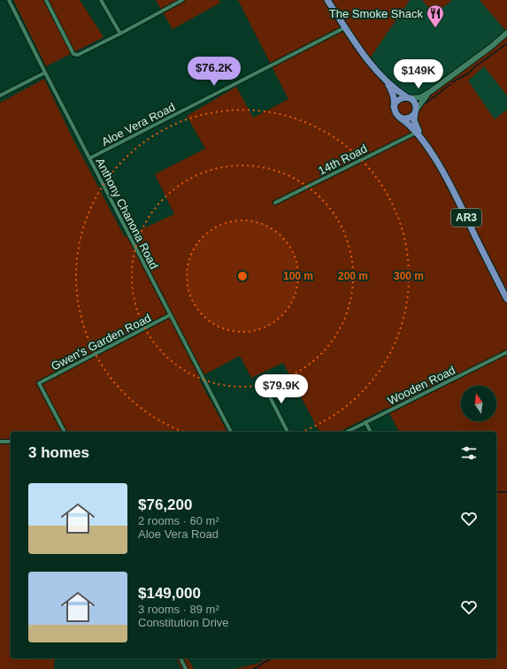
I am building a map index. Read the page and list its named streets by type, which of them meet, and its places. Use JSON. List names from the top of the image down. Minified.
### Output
{"streets":{"main road":["AR3"],"street":["Aloe Vera Road","14th Road","Anthony Chanona Road","Gwen's Garden Road","Wooden Road"]},"crossings":[["Aloe Vera Road","Anthony Chanona Road"],["14th Road","AR3"],["Anthony Chanona Road","Gwen's Garden Road"]],"places":{"restaurant":["The Smoke Shack"]},"north":"top","page":{"price":["$76.2K","$149K","$79.9K"],"heading":"3 homes","list":[{"name":"$76,200","note":"2 rooms · 60 m² · Aloe Vera Road"},{"name":"$149,000","note":"3 rooms · 89 m² · Constitution Drive"}]},"rings":["100 m","200 m","300 m"]}
